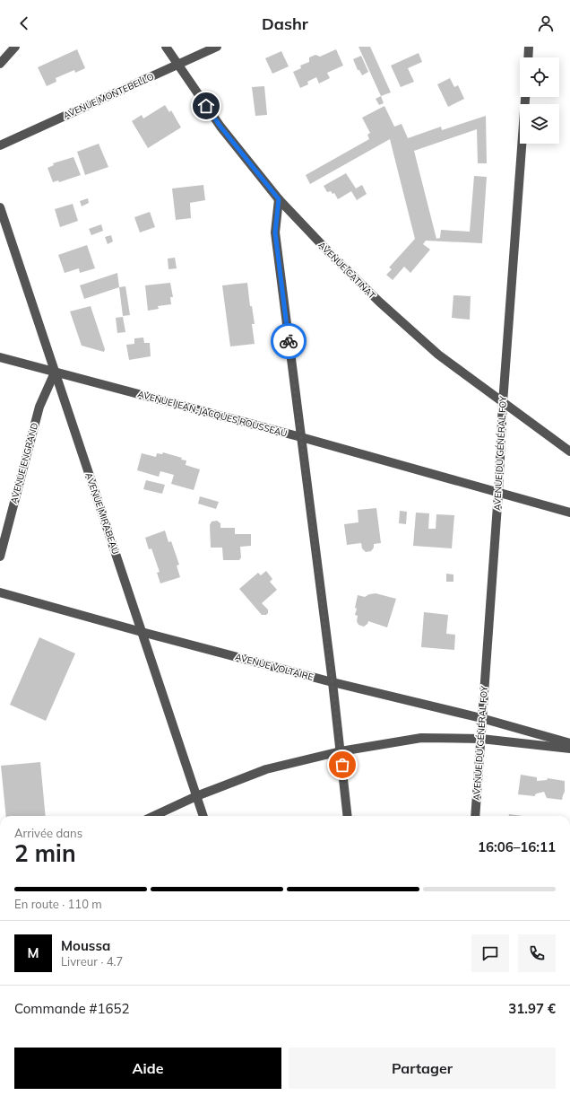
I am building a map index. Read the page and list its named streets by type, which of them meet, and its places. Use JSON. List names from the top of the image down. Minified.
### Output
{"streets":{"street":["AVENUE MONTEBELLO","AVENUE CATINAT","AVENUE JEAN-JACQUES ROUSSEAU","AVENUE DU GÉNÉRAL FOY","AVENUE ENGRAND","AVENUE MIRABEAU","AVENUE VOLTAIRE"]},"crossings":[["AVENUE MONTEBELLO","AVENUE CATINAT"],["AVENUE CATINAT","AVENUE DU GÉNÉRAL FOY"],["AVENUE JEAN-JACQUES ROUSSEAU","AVENUE DU GÉNÉRAL FOY"],["AVENUE JEAN-JACQUES ROUSSEAU","AVENUE ENGRAND"],["AVENUE JEAN-JACQUES ROUSSEAU","AVENUE MIRABEAU"],["AVENUE DU GÉNÉRAL FOY","AVENUE VOLTAIRE"],["AVENUE ENGRAND","AVENUE MIRABEAU"],["AVENUE MIRABEAU","AVENUE VOLTAIRE"]],"page":{"header":"Dashr","heading":["2 min","Arrivée dans","16:06–16:11"],"panel":["Moussa","Livreur · 4.7","Commande #1652","31.97 €"],"bar":"En route · 110 m","round":"M","buttons":["Aide","Partager"]}}
